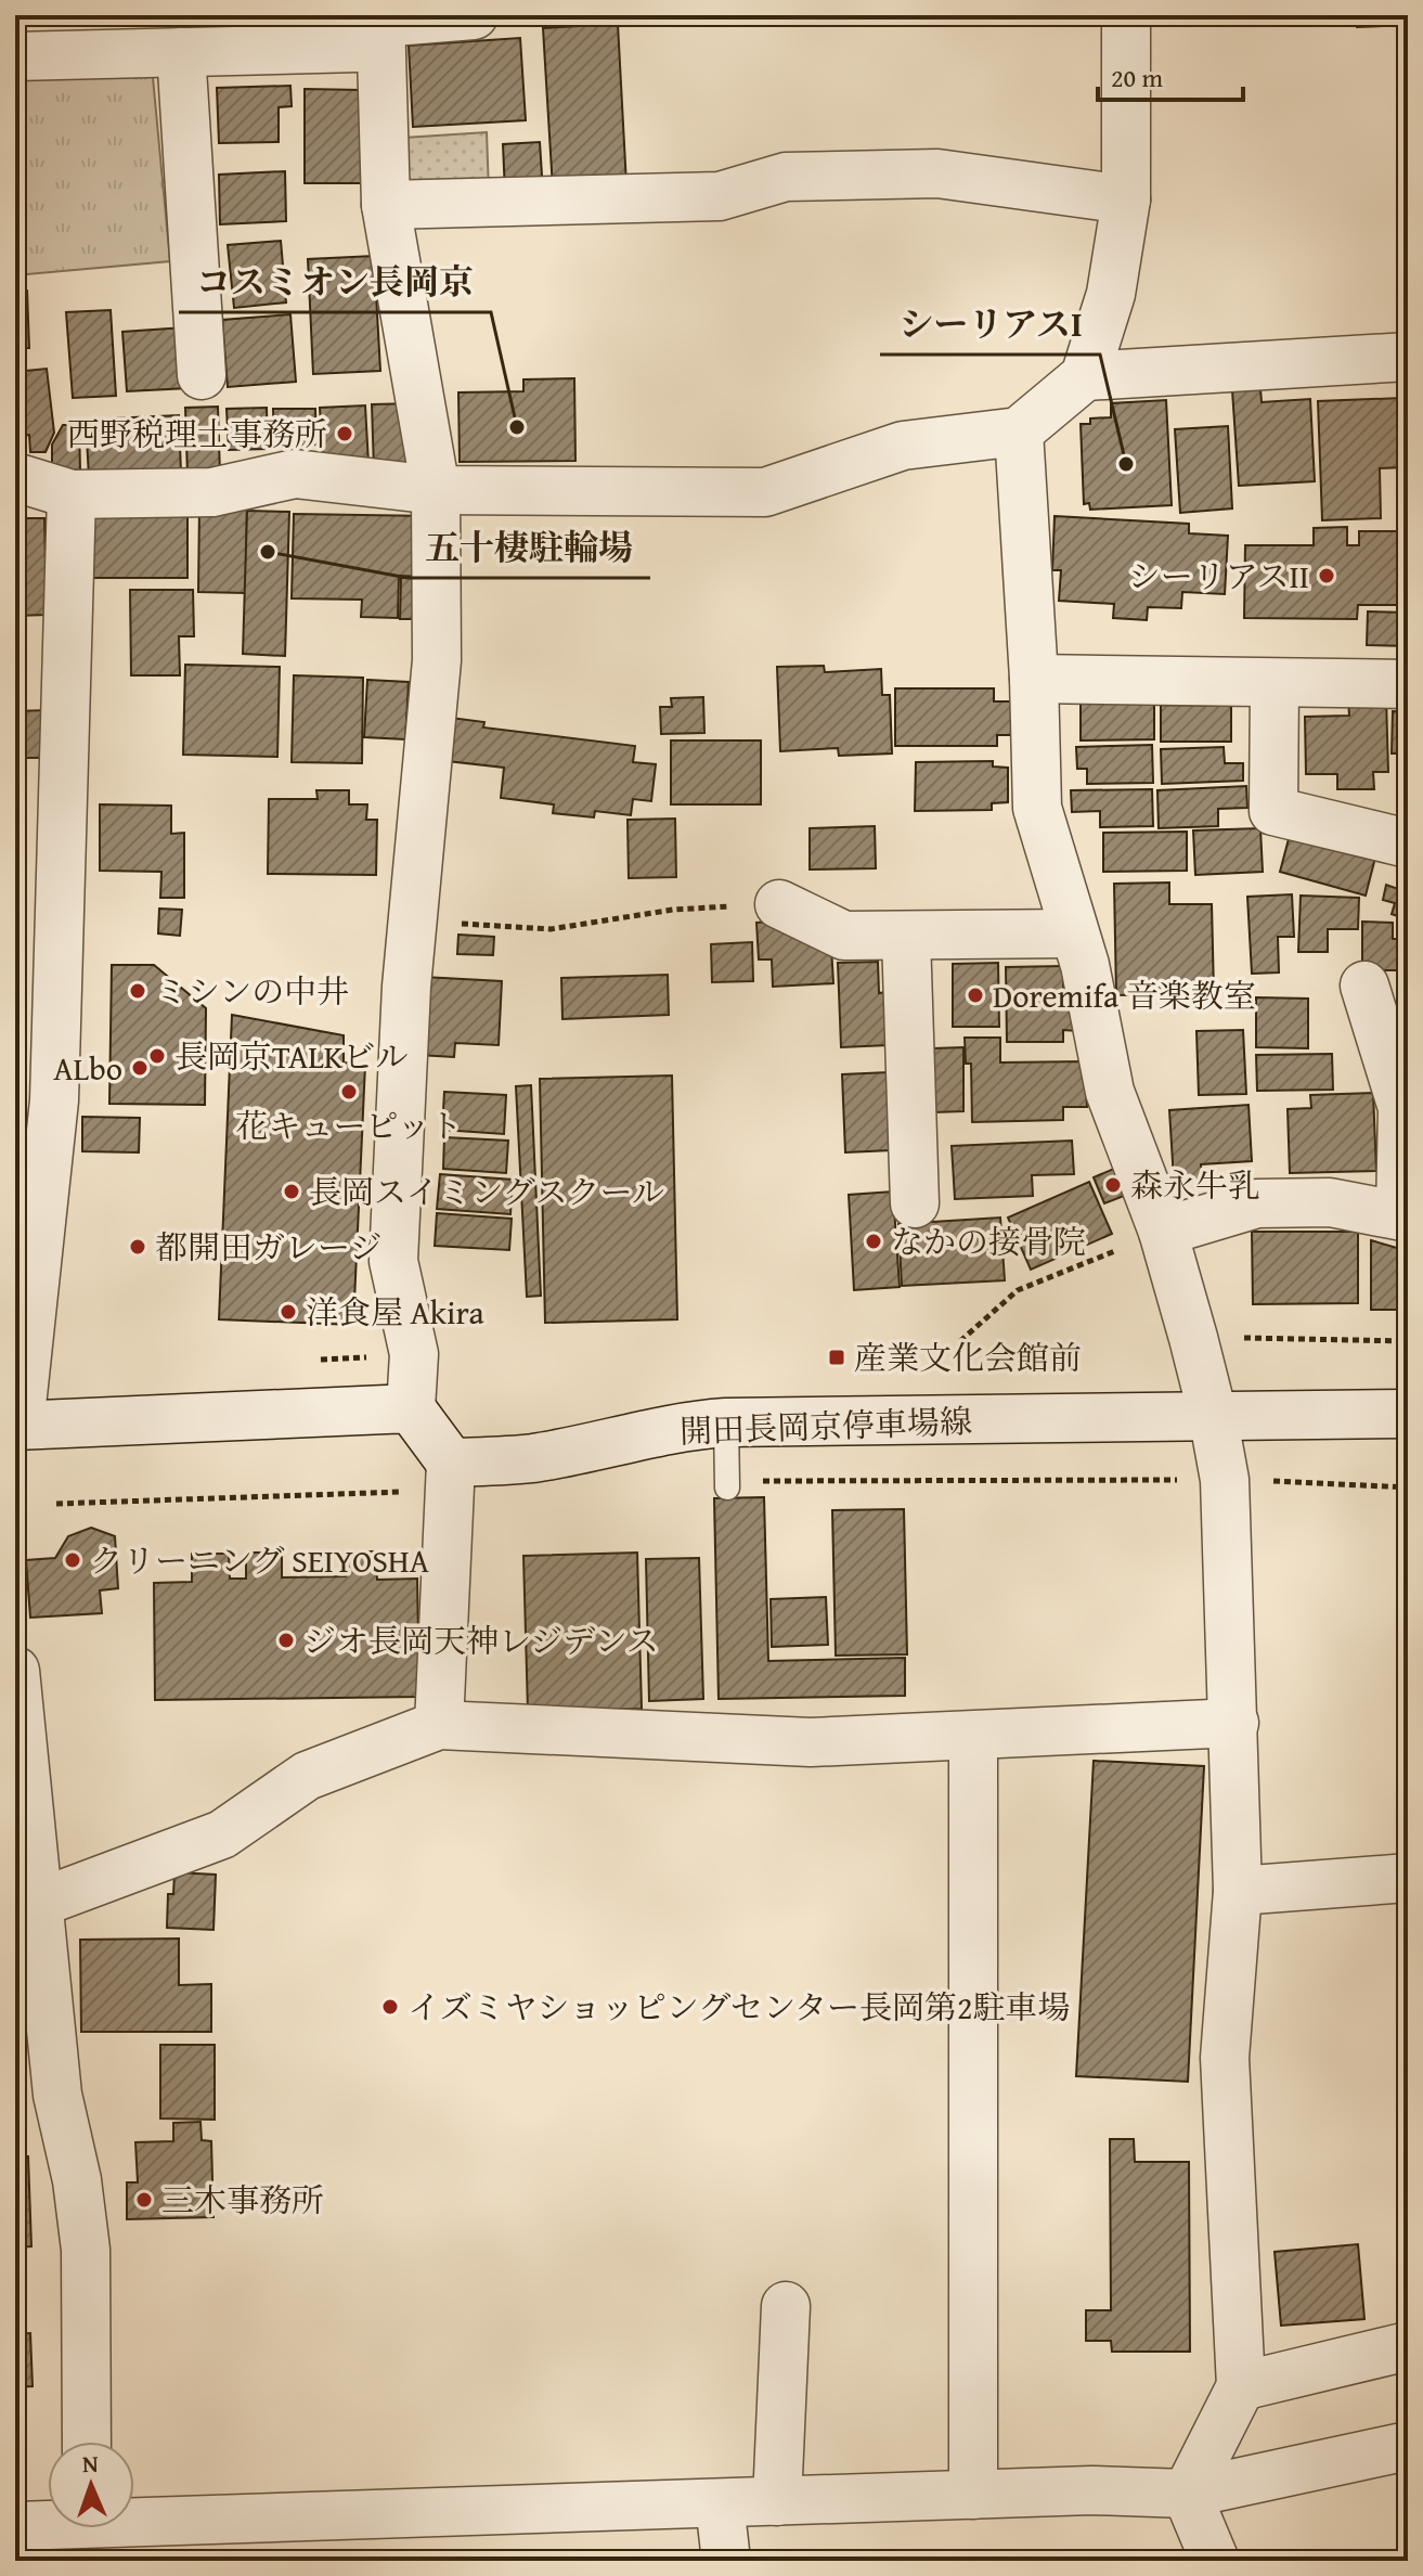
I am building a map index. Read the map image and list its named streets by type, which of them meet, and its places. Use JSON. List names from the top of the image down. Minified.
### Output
{"streets":{"street":["開田長岡京停車場線"]},"places":{"other":["コスミオン長岡京","西野税理士事務所","シーリアスⅠ","五十棲駐輪場","シーリアスⅡ","ミシンの中井","Doremifa 音楽教室","長岡京TALKビル","ALbo","花キューピット","森永牛乳","長岡スイミングスクール","なかの接骨院","都開田ガレージ","洋食屋 Akira","クリーニング SEIYOSHA","ジオ長岡天神レジデンス","イズミヤショッピングセンター長岡第2駐車場","三木事務所"],"transit":["産業文化会館前"]},"scale_bar":"20 m","north":"top"}
